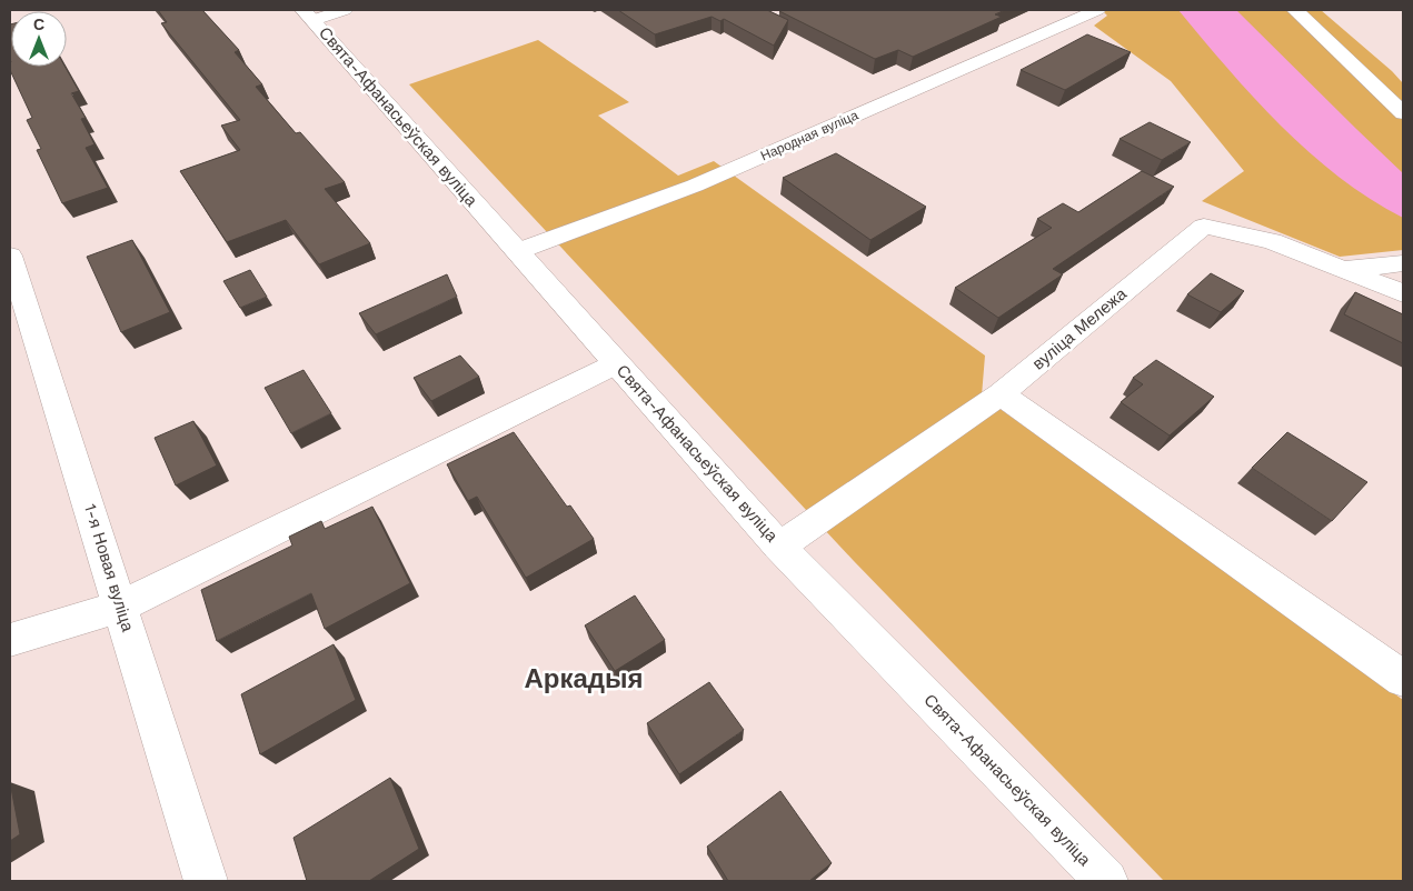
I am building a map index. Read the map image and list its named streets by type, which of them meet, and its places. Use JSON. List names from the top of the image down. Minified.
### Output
{"streets":{"street":["Свята-Афанасьеўская вуліца","Народная вуліца","вуліца Мележа","1-я Новая вуліца"]},"crossings":[["Свята-Афанасьеўская вуліца","Народная вуліца"],["Свята-Афанасьеўская вуліца","вуліца Мележа"]],"districts":["Аркадыя"],"north":"top"}
